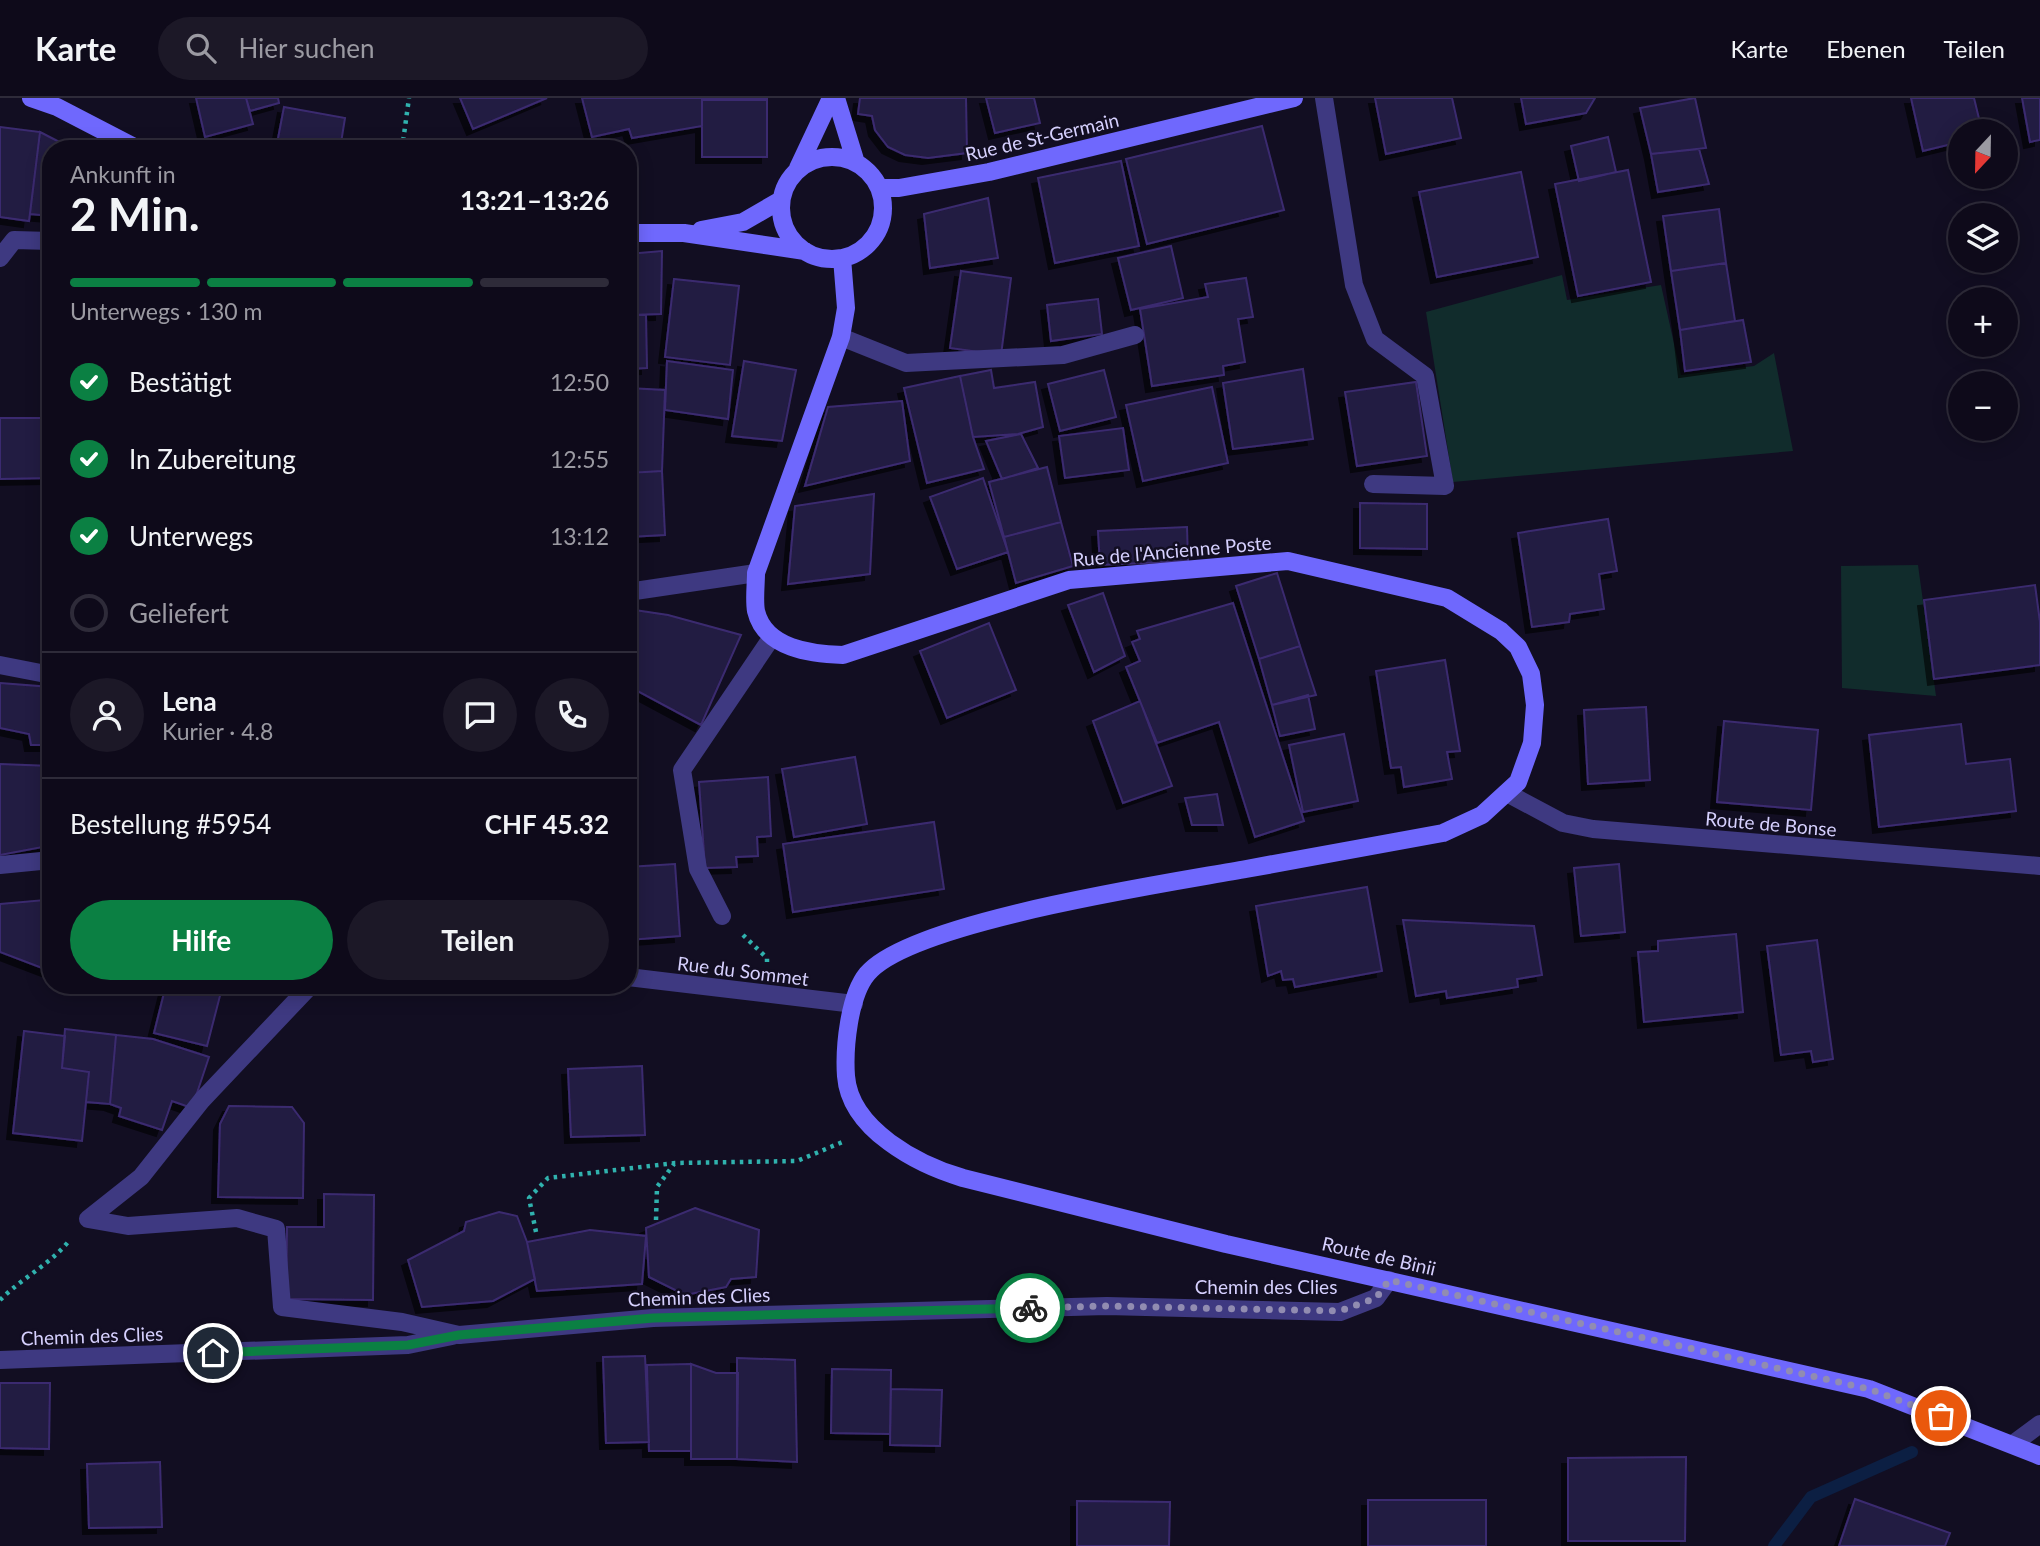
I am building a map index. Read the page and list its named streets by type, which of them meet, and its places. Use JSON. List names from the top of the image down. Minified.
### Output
{"streets":{"street":["Rue de St-Germain","Rue de l'Ancienne Poste","Route de Bonse","Rue du Sommet","Route de Binii","Chemin des Clies"]},"crossings":[["Rue de l'Ancienne Poste","Route de Bonse"],["Rue de l'Ancienne Poste","Route de Binii"],["Rue du Sommet","Route de Binii"],["Route de Binii","Chemin des Clies"]],"north":"bottom","page":{"header":"Karte","search":"Hier suchen","nav":["Karte","Ebenen","Teilen"],"map_buttons":["+","−"],"heading":["2 Min.","Ankunft in","13:21–13:26"],"panel":["Lena","Kurier · 4.8","Bestellung #5954","CHF 45.32"],"bar":"Unterwegs · 130 m","list":[["Bestätigt","12:50"],["In Zubereitung","12:55"],["Unterwegs","13:12"],"Geliefert"],"buttons":["Hilfe","Teilen"]}}
